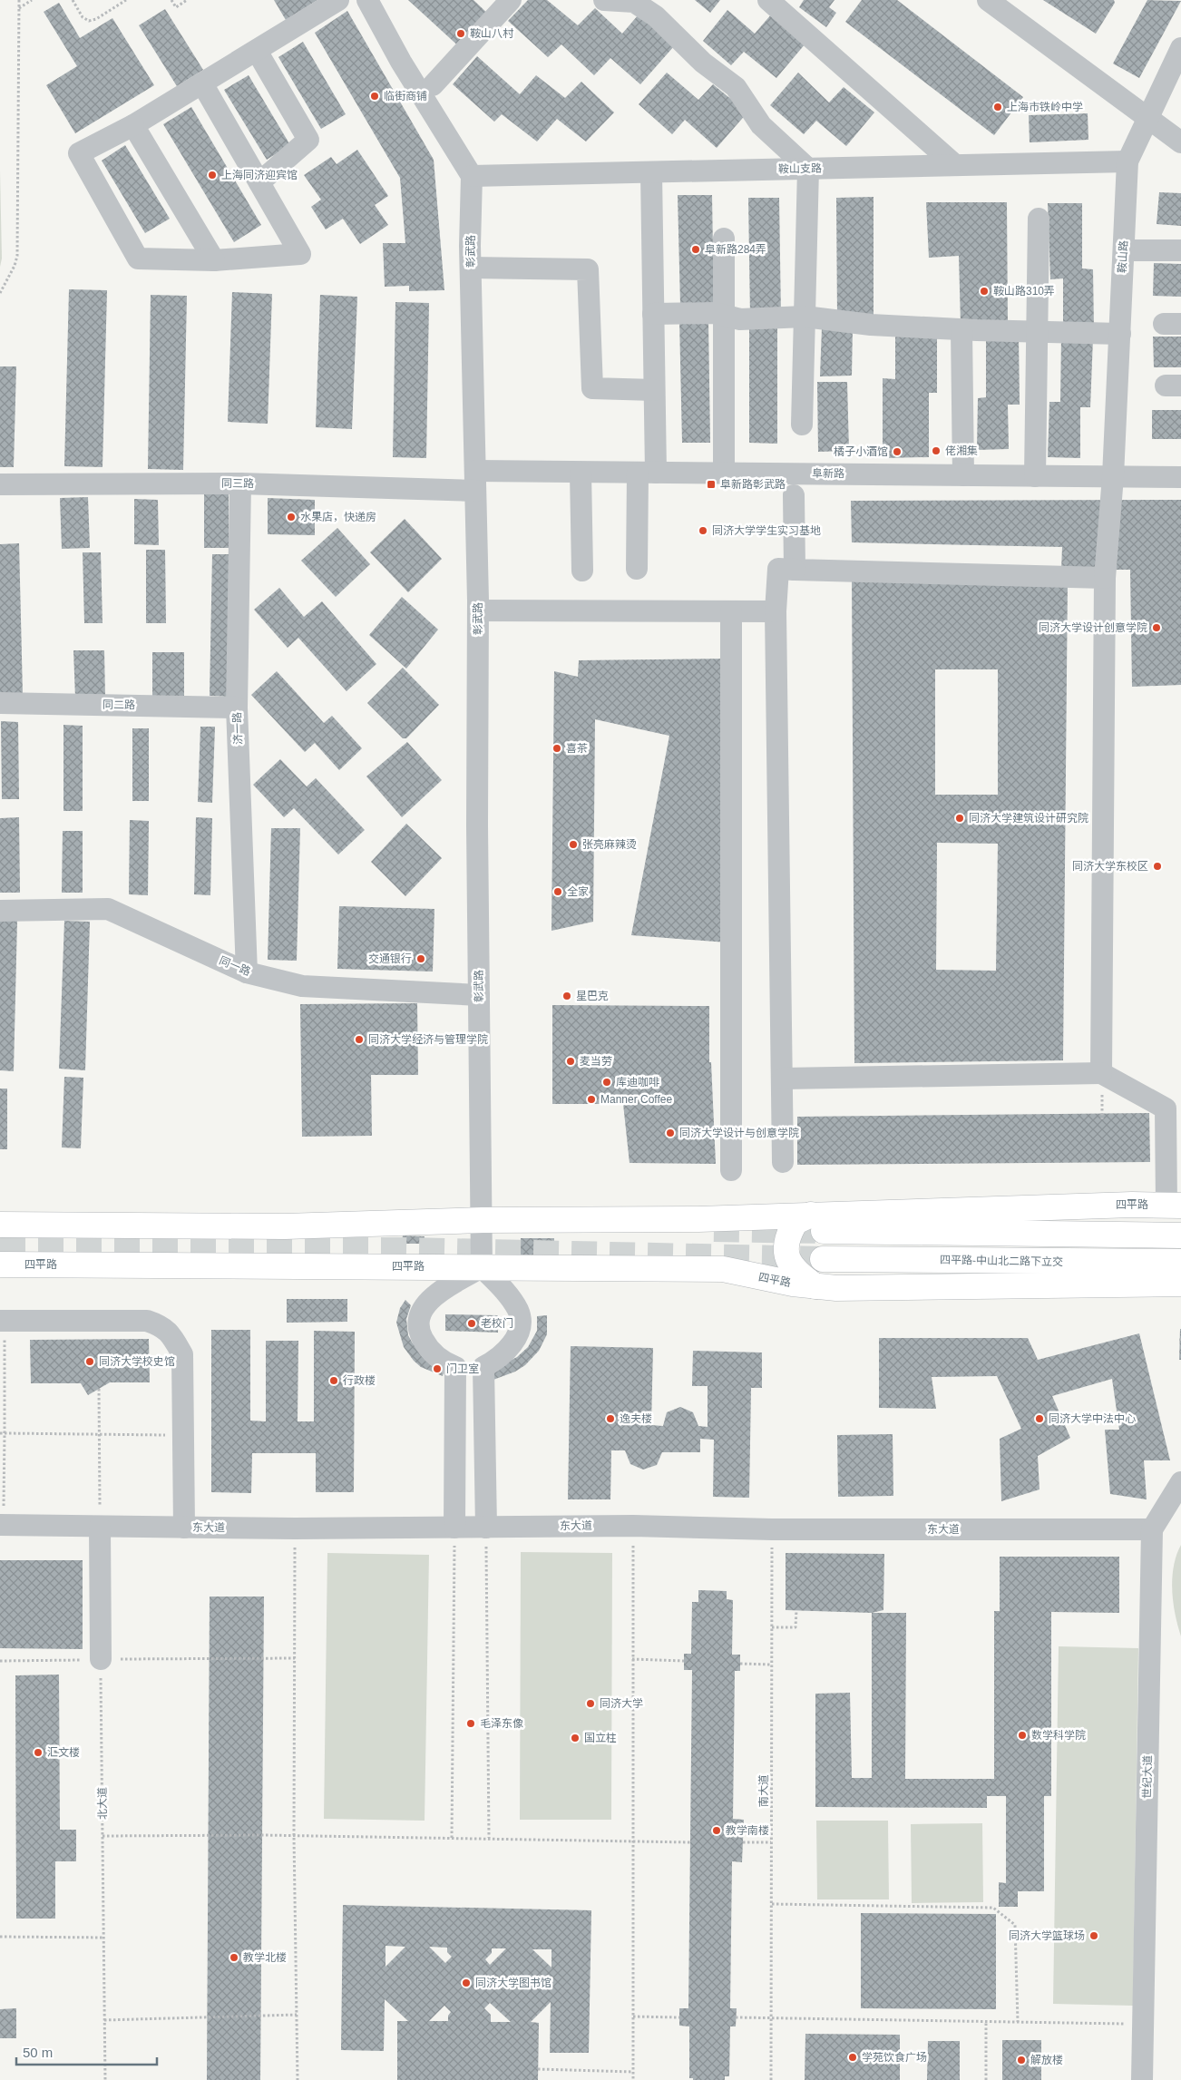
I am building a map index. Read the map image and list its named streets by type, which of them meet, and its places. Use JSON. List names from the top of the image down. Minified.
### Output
{"streets":{"main road":["四平路","四平路-中山北二路下立交"],"street":["鞍山支路","彰武路","鞍山路","阜新路","同三路","同二路","济一路","同一路","东大道","世纪大道"],"path":["南大道","北大道"]},"crossings":[["鞍山支路","彰武路"],["鞍山支路","鞍山路"],["彰武路","阜新路"],["彰武路","同三路"],["彰武路","同一路"],["彰武路","四平路"],["鞍山路","阜新路"],["阜新路","同三路"],["同三路","济一路"],["同二路","济一路"],["济一路","同一路"],["东大道","世纪大道"],["东大道","南大道"]],"places":{"other":["鞍山八村","临街商铺","上海市铁岭中学","上海同济迎宾馆","阜新路284弄","鞍山路310弄","佬湘集","橘子小酒馆","水果店，快递房","同济大学学生实习基地","同济大学设计创意学院","喜茶","同济大学建筑设计研究院","张亮麻辣烫","同济大学东校区","全家","交通银行","星巴克","同济大学经济与管理学院","麦当劳","库迪咖啡","Manner Coffee","同济大学设计与创意学院","老校门","同济大学校史馆","门卫室","行政楼","逸夫楼","同济大学中法中心","同济大学","毛泽东像","数学科学院","国立柱","汇文楼","教学南楼","同济大学篮球场","教学北楼","同济大学图书馆","学苑饮食广场","解放楼"],"transit":["阜新路彰武路"]},"scale_bar":"50 m"}
